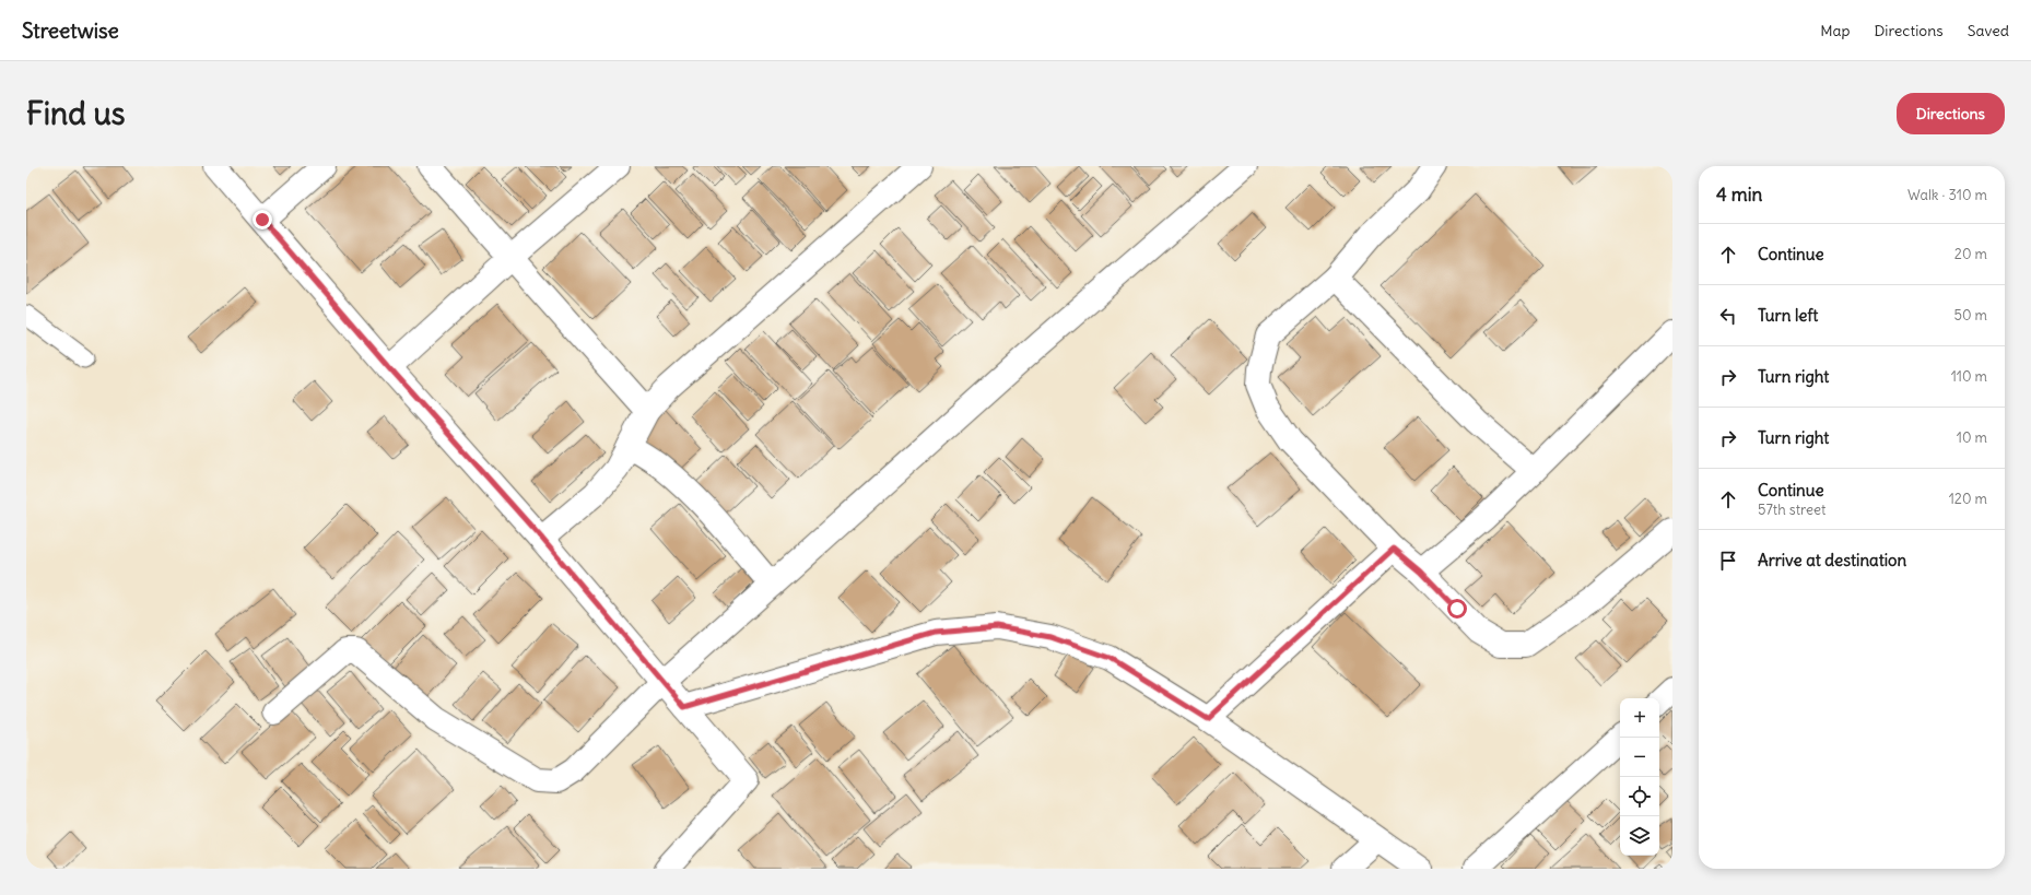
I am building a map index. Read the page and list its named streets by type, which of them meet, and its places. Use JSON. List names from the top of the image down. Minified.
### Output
{"page":{"header":"Streetwise","nav":["Map","Directions","Saved"],"buttons":"Directions","title":"Find us","heading":["4 min","Walk · 310 m"],"list":[["Continue","20 m"],["Turn left","50 m"],["Turn right","110 m"],["Turn right","10 m"],["Continue","57th street","120 m"],"Arrive at destination"],"map_buttons":["+","−"]}}
